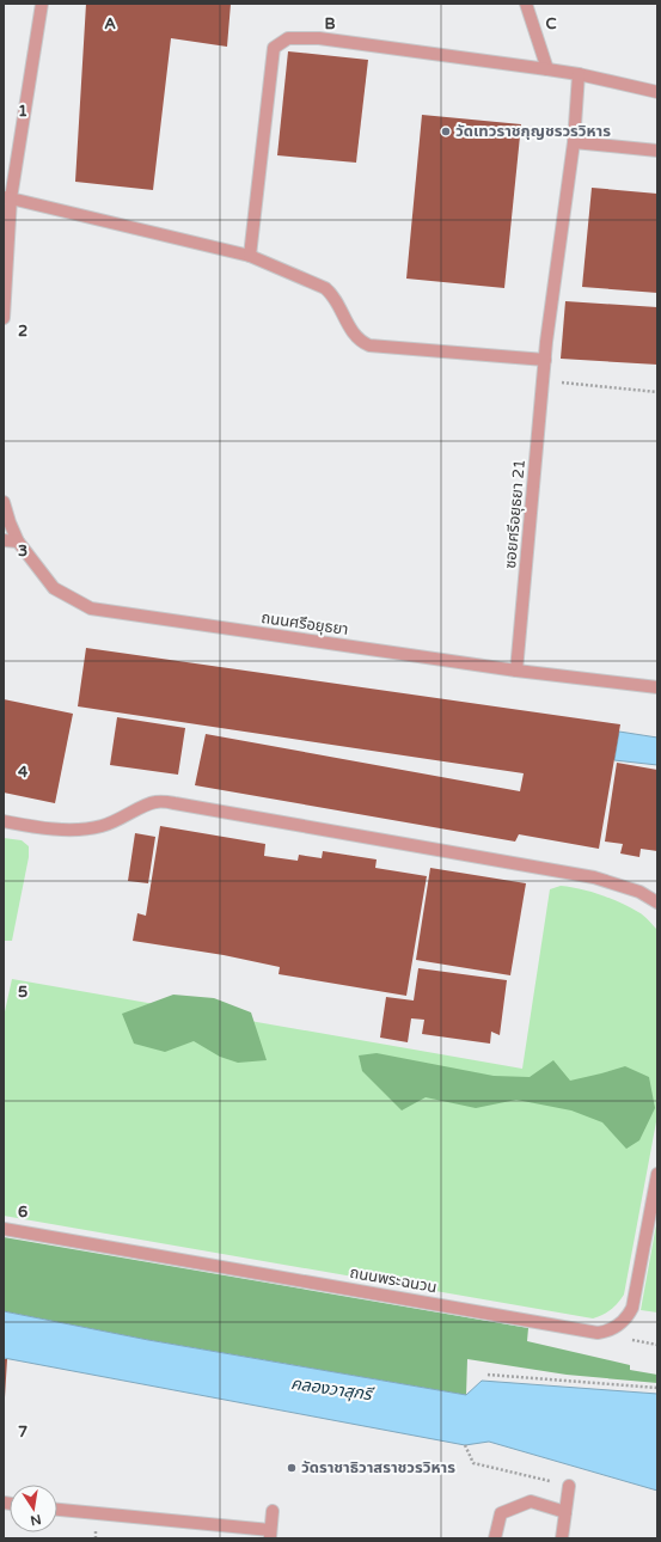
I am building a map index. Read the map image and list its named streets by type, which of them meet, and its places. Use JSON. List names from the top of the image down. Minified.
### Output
{"streets":{"street":["ซอยศรีอยุธยา 21","ถนนศรีอยุธยา","ถนนพระฉนวน"]},"crossings":[["ซอยศรีอยุธยา 21","ถนนศรีอยุธยา"]],"water":["คลองวาสุกรี"],"places":["วัดเทวราชกุญชรวรวิหาร","วัดราชาธิวาสราชวรวิหาร"],"north":"bottom","grid":{"columns":["A","B","C"],"rows":["1","2","3","4","5","6","7"]}}
